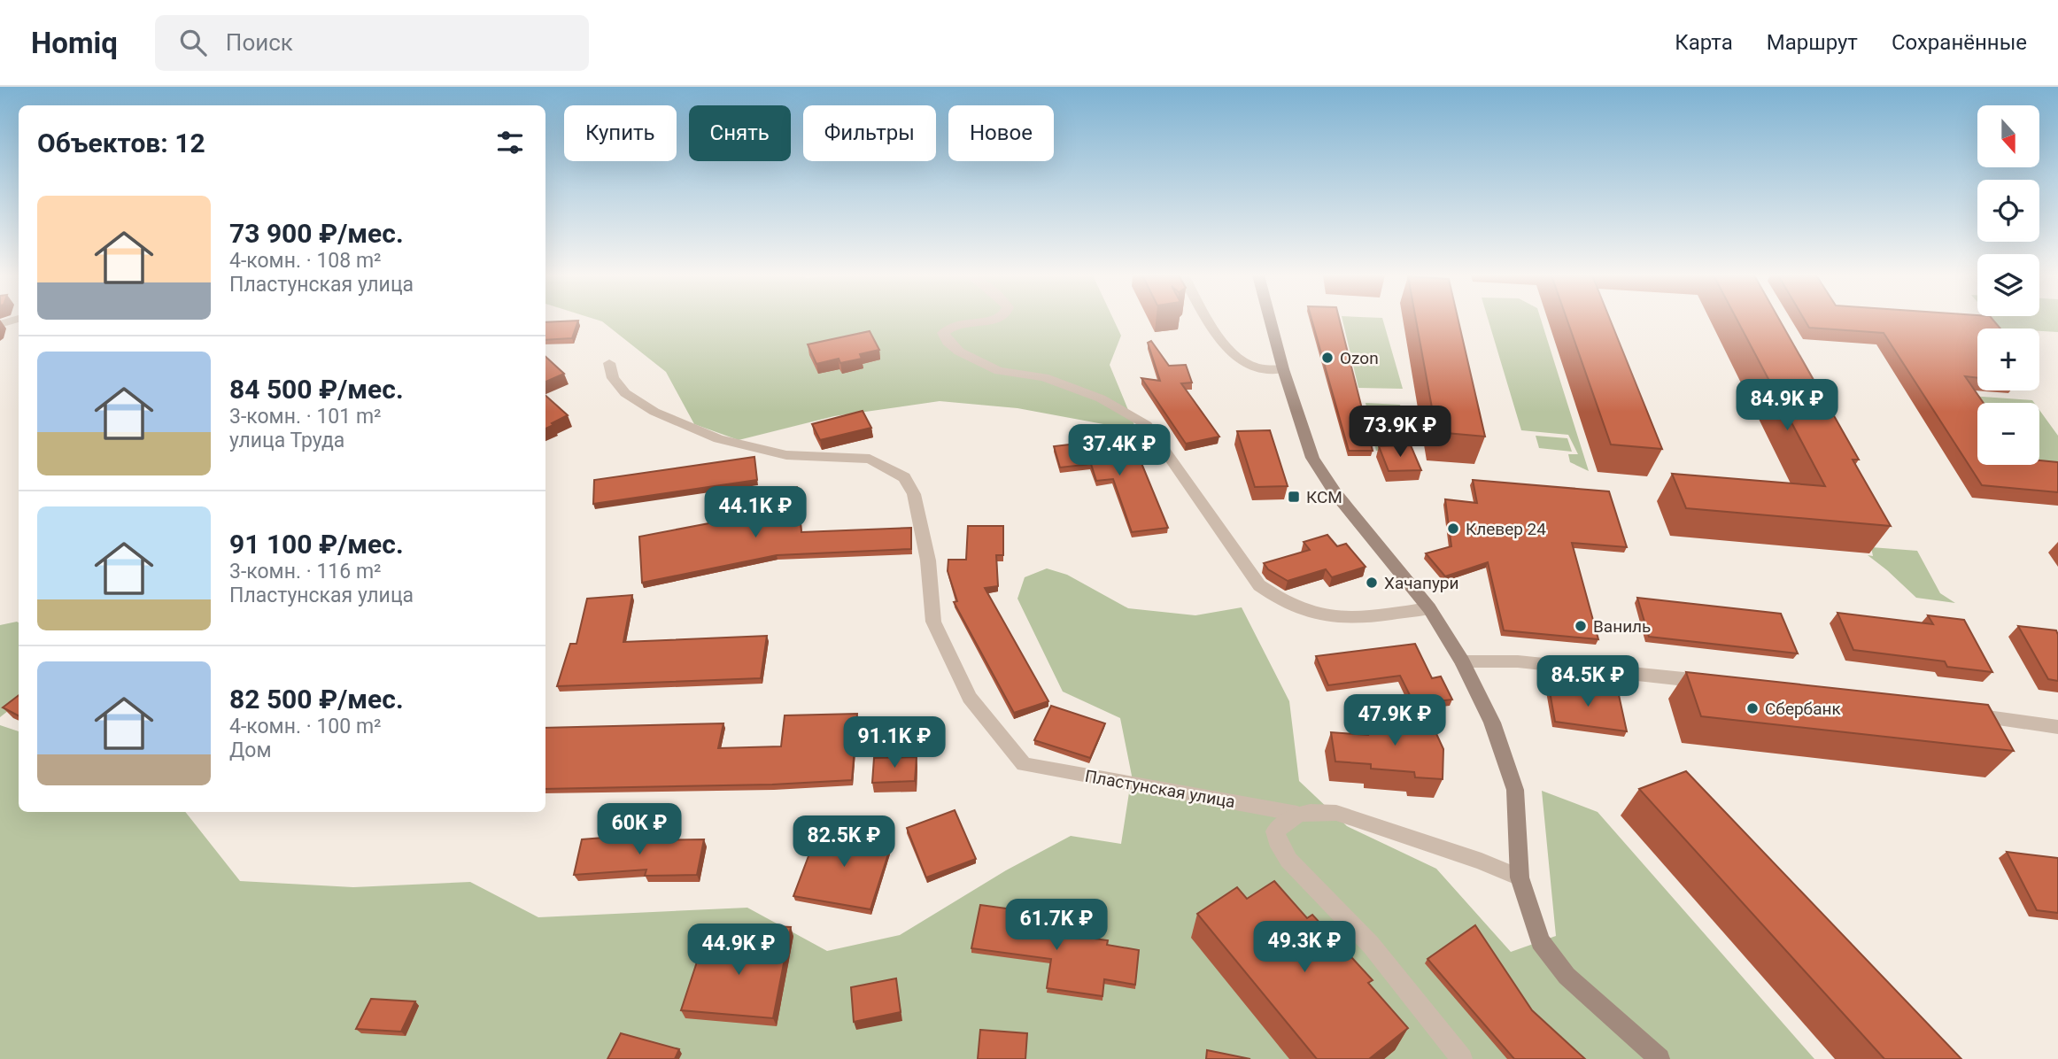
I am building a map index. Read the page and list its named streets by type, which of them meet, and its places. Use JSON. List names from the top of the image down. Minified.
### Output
{"streets":{"street":["Пластунская улица"]},"places":{"other":["Ozon","Клевер 24","Хачапури","Ваниль","Сбербанк"],"transit":["КСМ"]},"north":"bottom","page":{"header":"Homiq","search":"Поиск","nav":["Карта","Маршрут","Сохранённые"],"map_buttons":["+","−"],"chip":["Купить","Снять","Фильтры","Новое"],"heading":"Объектов: 12","list":[{"name":"73 900 ₽/мес.","note":"4-комн. · 108 m² · Пластунская улица"},{"name":"84 500 ₽/мес.","note":"3-комн. · 101 m² · улица Труда"},{"name":"91 100 ₽/мес.","note":"3-комн. · 116 m² · Пластунская улица"},{"name":"82 500 ₽/мес.","note":"4-комн. · 100 m² · Дом"}],"price":["84.9K ₽","73.9K ₽","37.4K ₽","44.1K ₽","84.5K ₽","47.9K ₽","91.1K ₽","60K ₽","82.5K ₽","61.7K ₽","49.3K ₽","44.9K ₽"]}}
